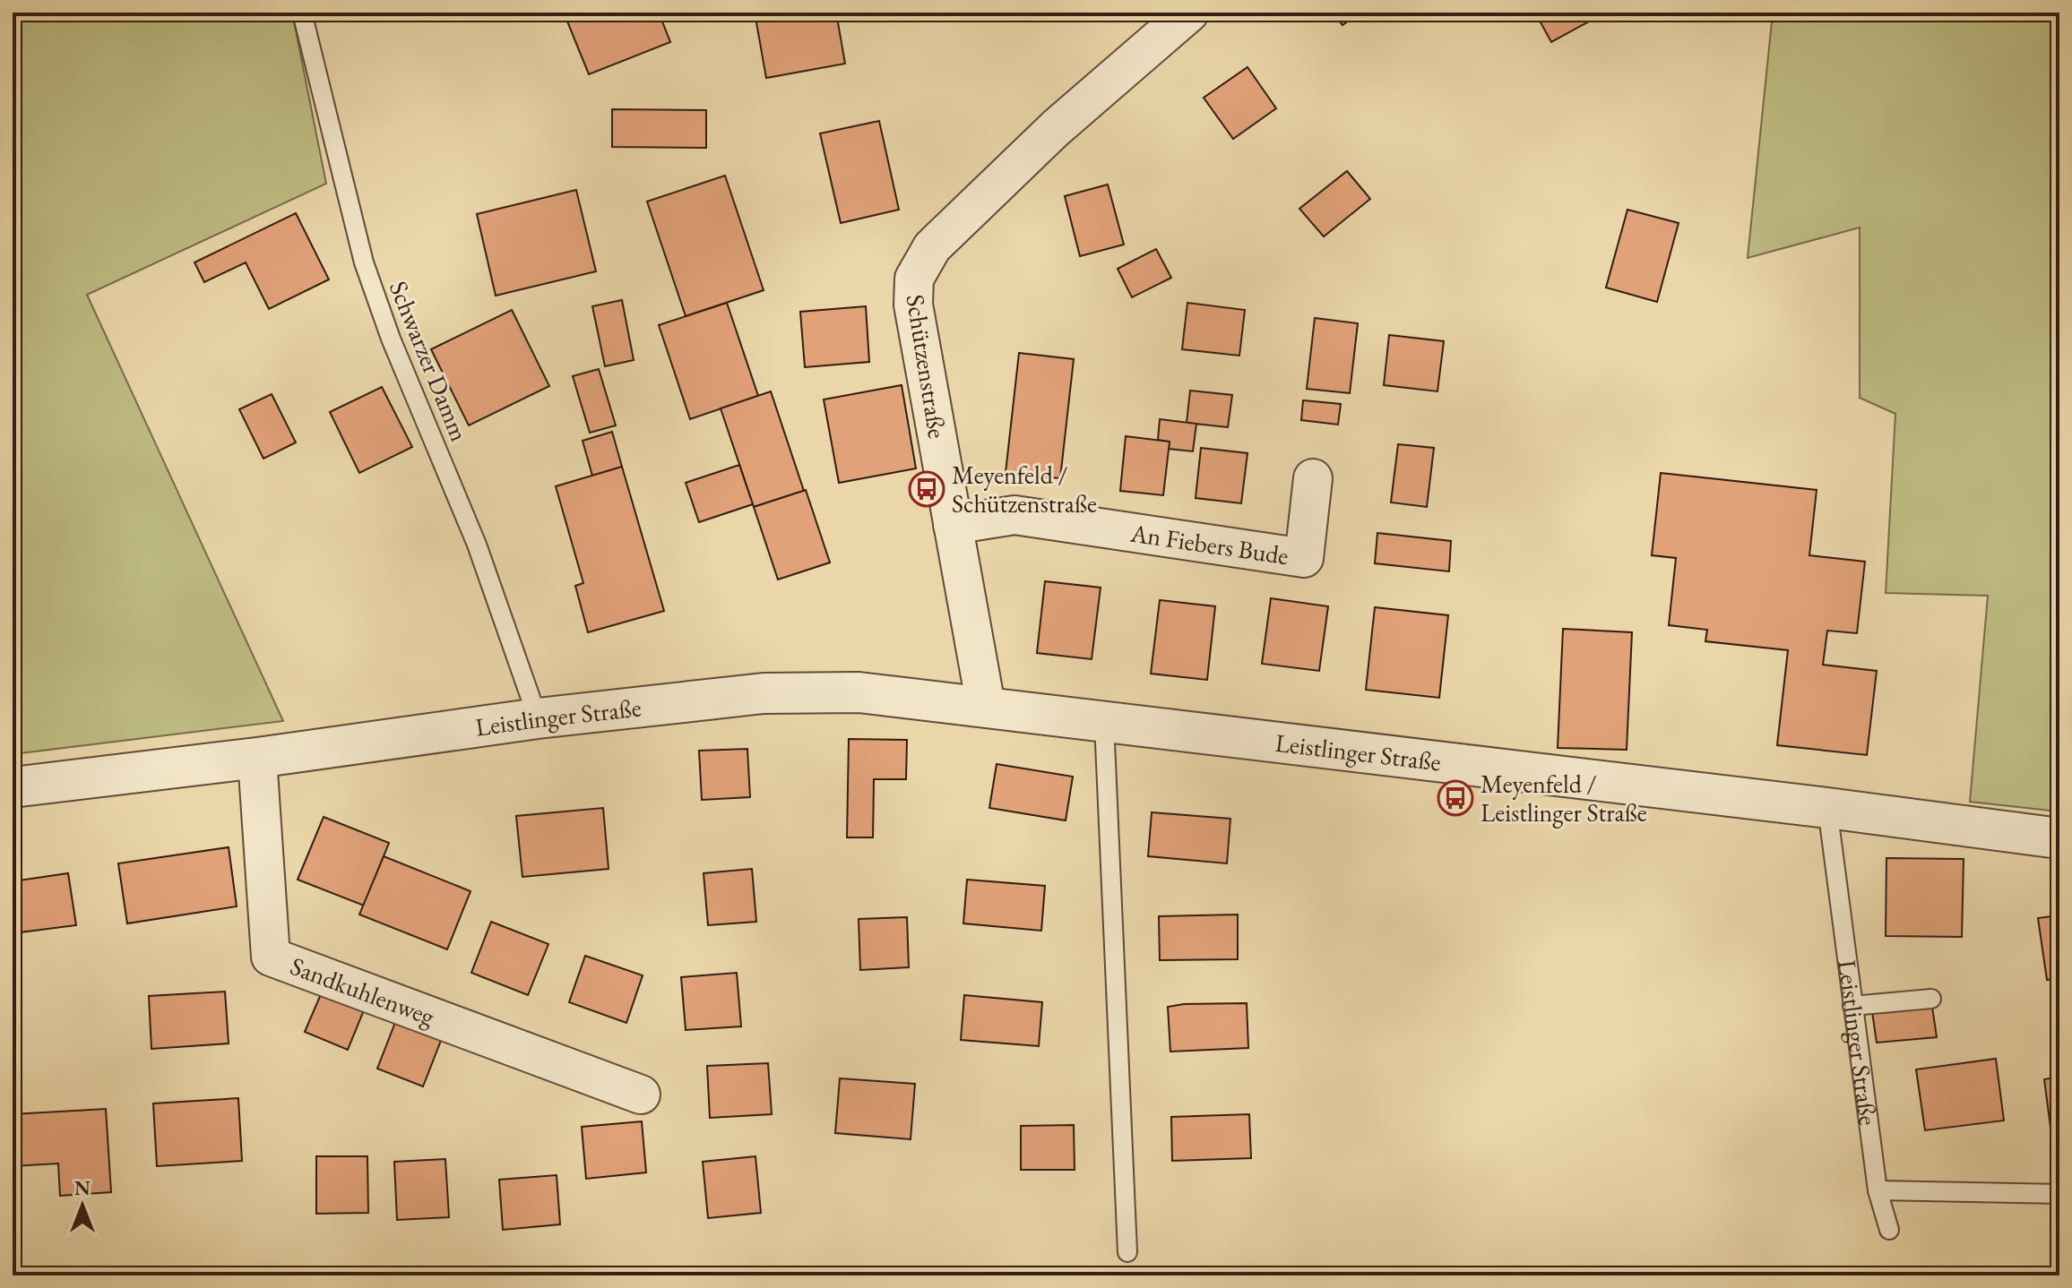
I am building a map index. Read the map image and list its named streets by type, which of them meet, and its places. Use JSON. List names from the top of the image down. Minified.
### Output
{"streets":{"street":["Schützenstraße","An Fiebers Bude","Leistlinger Straße","Sandkuhlenweg"],"lane":["Schwarzer Damm"]},"crossings":[["Schwarzer Damm","Leistlinger Straße"],["Schützenstraße","An Fiebers Bude"],["Schützenstraße","Leistlinger Straße"],["Leistlinger Straße","Sandkuhlenweg"]],"places":{"bus stop":["Meyenfeld / Schützenstraße","Meyenfeld / Leistlinger Straße"]},"north":"top"}
